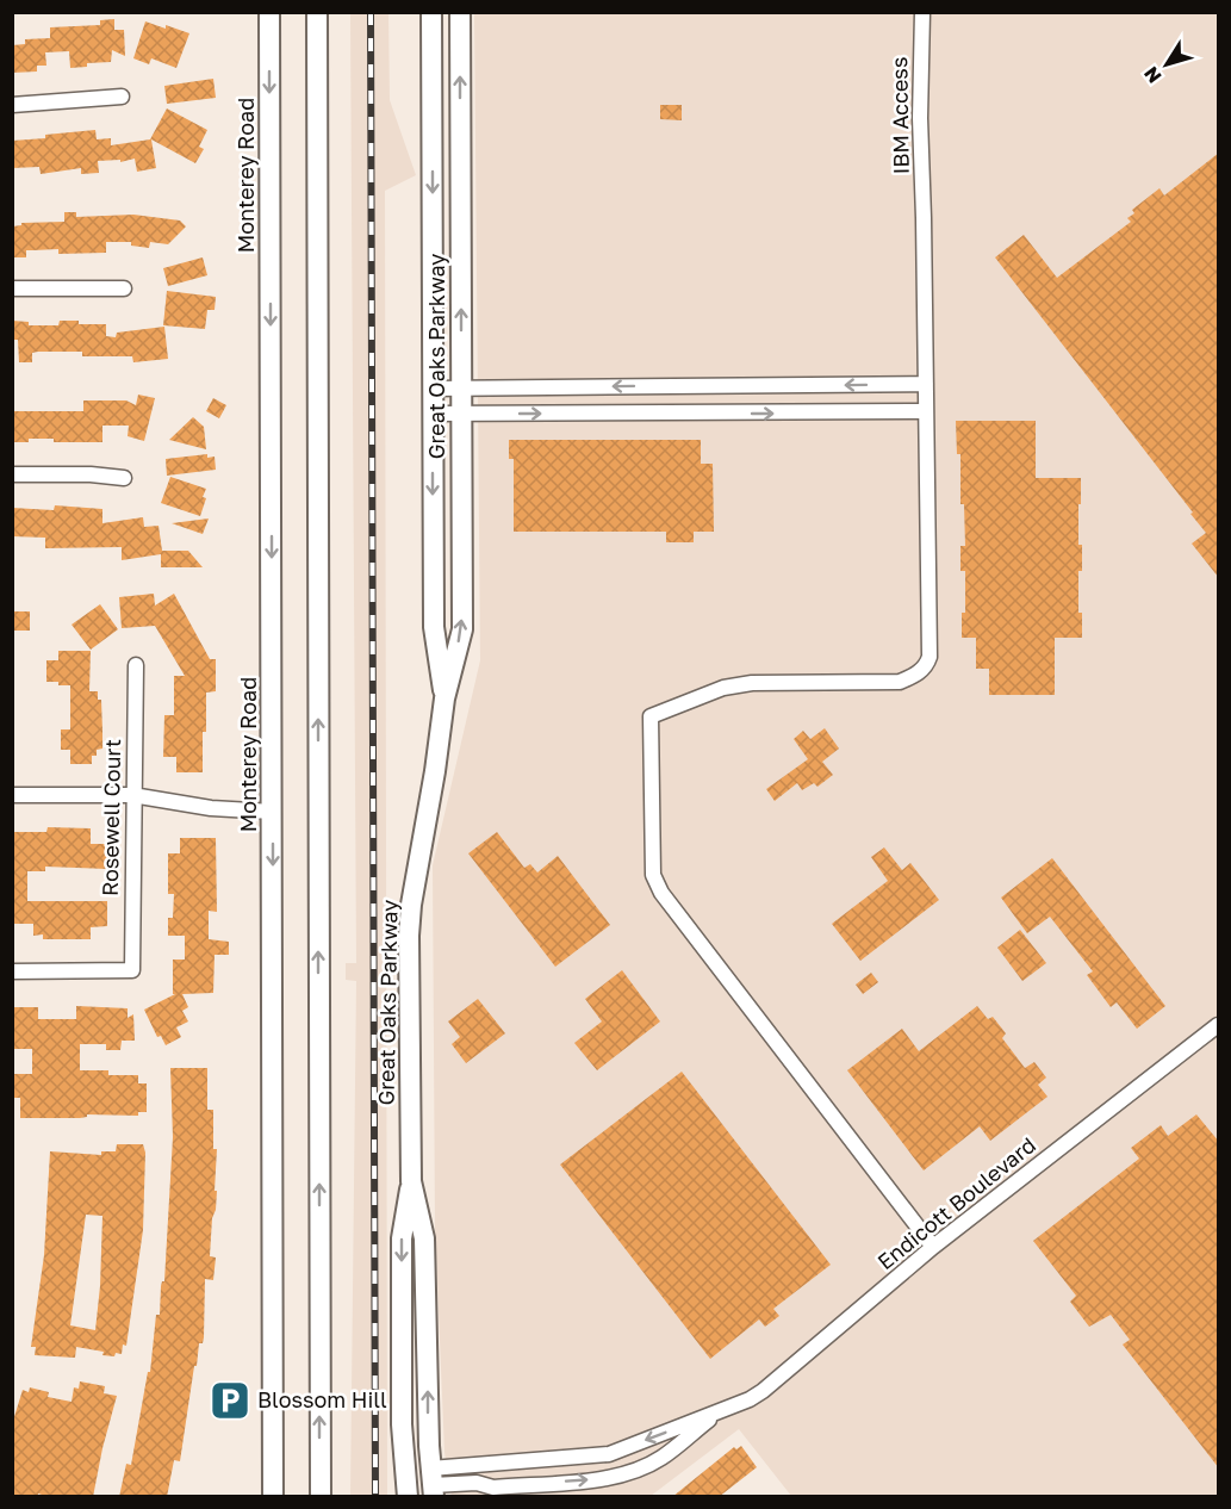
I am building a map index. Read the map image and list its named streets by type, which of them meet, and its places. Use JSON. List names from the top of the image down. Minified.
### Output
{"streets":{"main road":["Monterey Road","Great Oaks Parkway"],"street":["IBM Access","Rosewell Court","Endicott Boulevard"]},"crossings":[["IBM Access","Endicott Boulevard"],["Great Oaks Parkway","Endicott Boulevard"]],"places":{"parking":["Blossom Hill"]},"north":"bottom left"}
